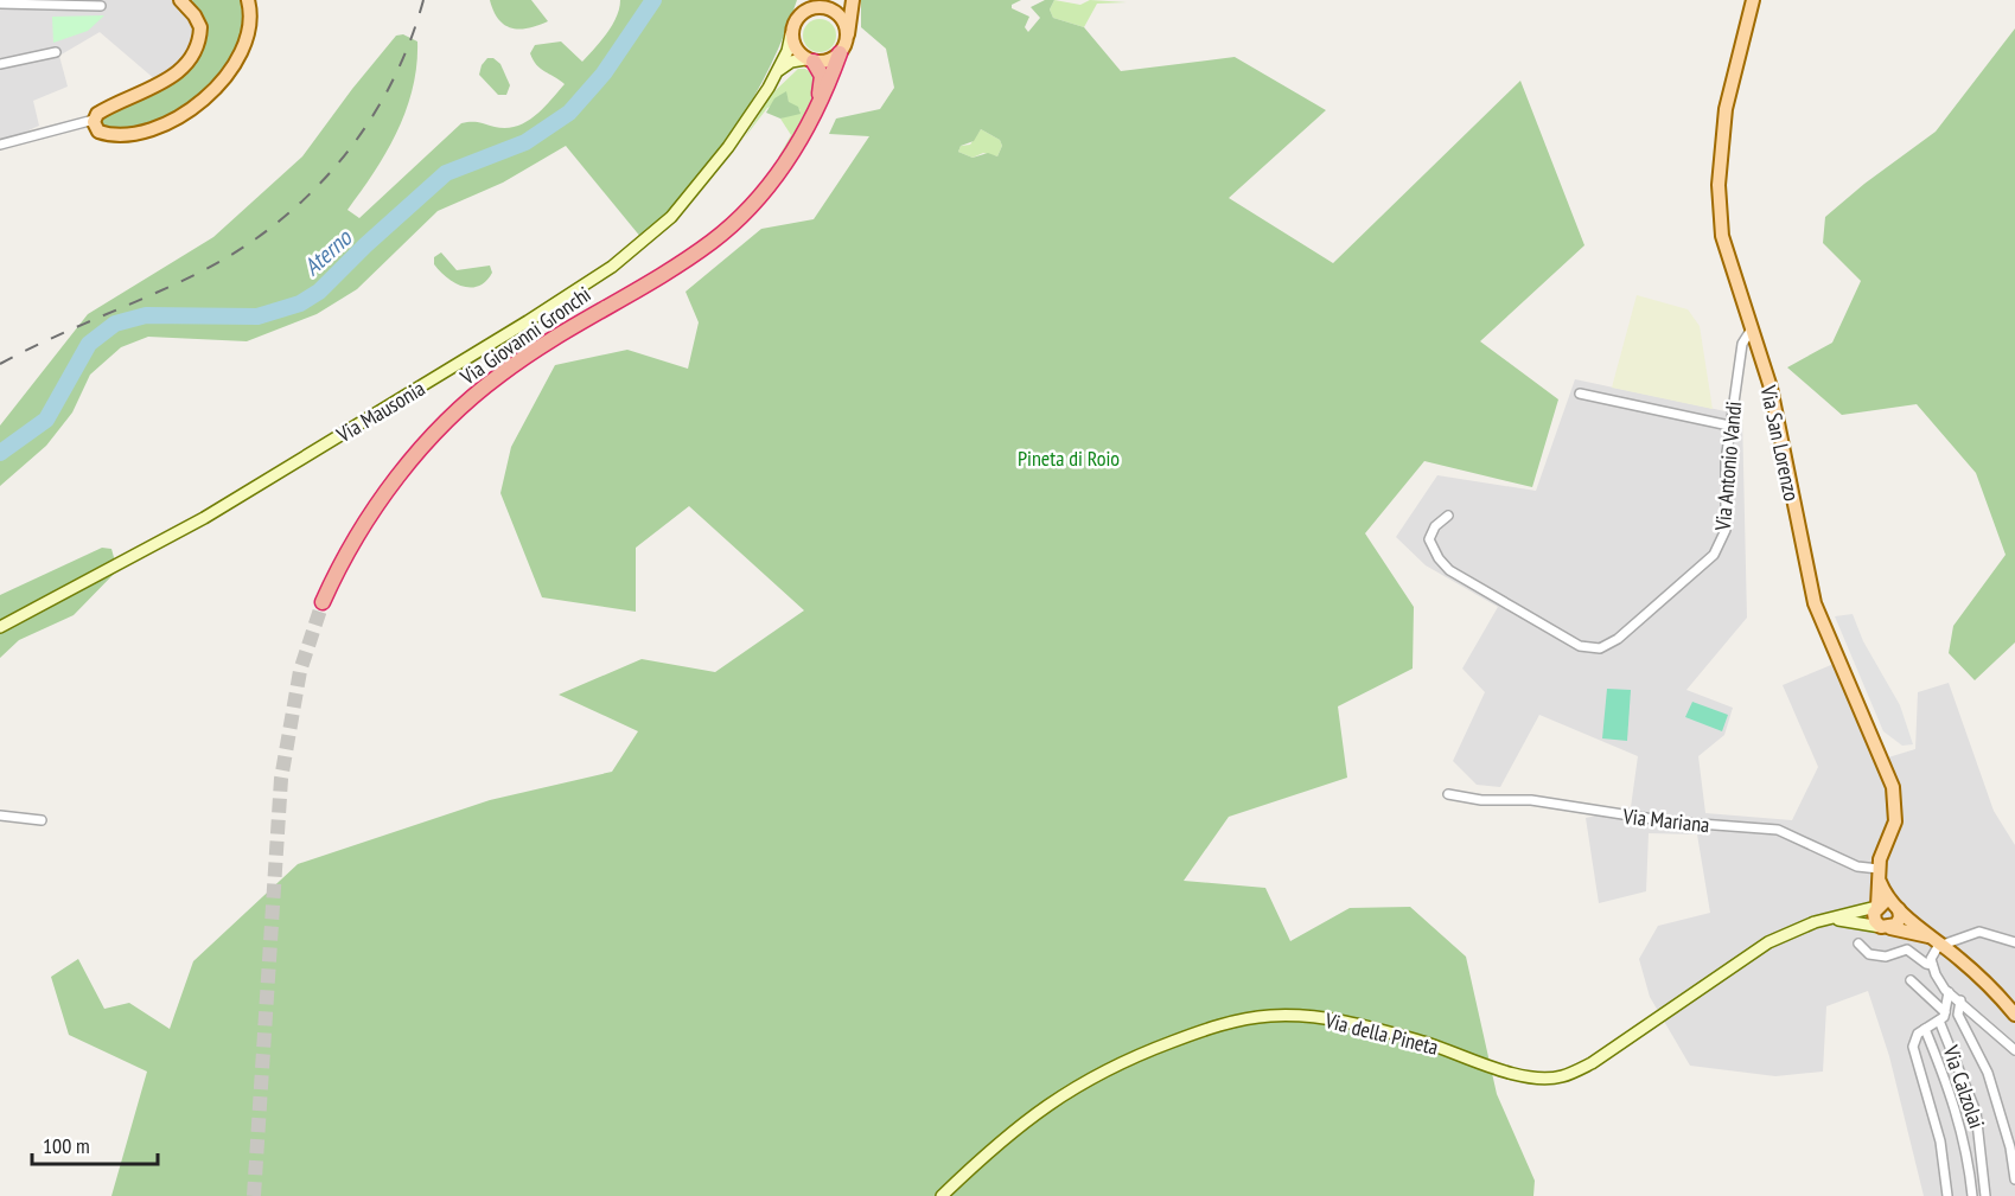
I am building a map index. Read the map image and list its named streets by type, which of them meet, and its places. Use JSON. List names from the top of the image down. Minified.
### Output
{"streets":{"highway":["Via Giovanni Gronchi"],"main road":["Via Mausonia","Via San Lorenzo","Via della Pineta"],"street":["Via Antonio Vandi","Via Mariana","Via Calzolai"]},"crossings":[["Via Giovanni Gronchi","Via Mausonia"],["Via San Lorenzo","Via Antonio Vandi"],["Via San Lorenzo","Via Mariana"],["Via San Lorenzo","Via della Pineta"]],"water":["Aterno"],"parks":["Pineta di Roio"],"scale_bar":"100 m"}
